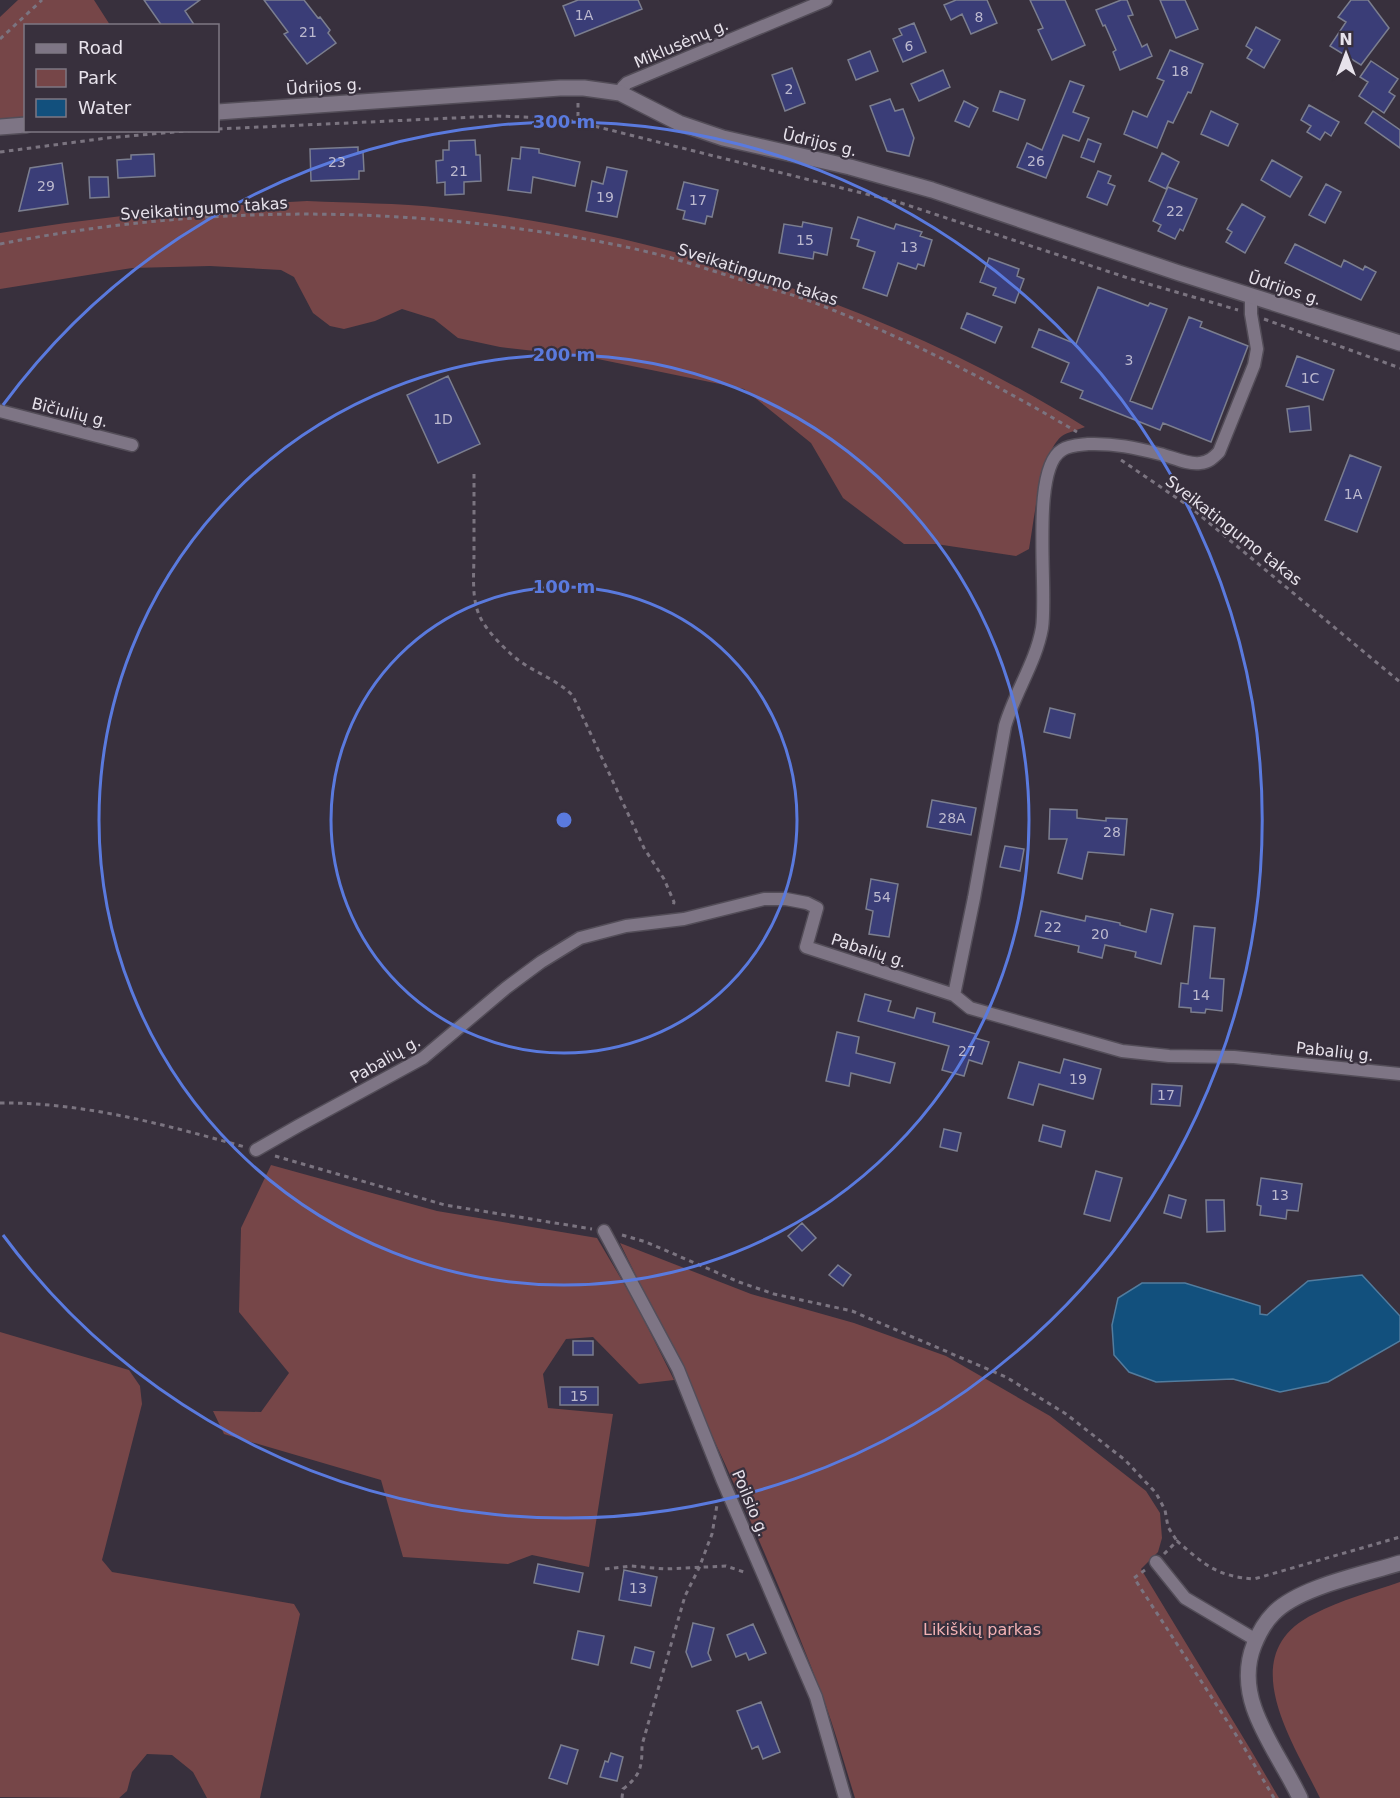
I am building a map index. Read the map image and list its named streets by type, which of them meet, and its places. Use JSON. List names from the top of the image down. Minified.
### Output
{"streets":{"main road":["Ūdrijos g."],"street":["Miklusėnų g.","Bičiulių g.","Pabalių g.","Poilsio g."],"path":["Sveikatingumo takas"]},"crossings":[["Miklusėnų g.","Ūdrijos g."]],"parks":["Likiškių parkas"],"house_numbers":["1A","8","21","6","18","2","26","23","21","29","19","17","22","15","13","3","1C","1D","1A","28A","28","54","22","20","14","27","19","17","13","15","13"],"legend":["Road","Park","Water"],"north":"top","rings":["300 m","200 m","100 m"]}
